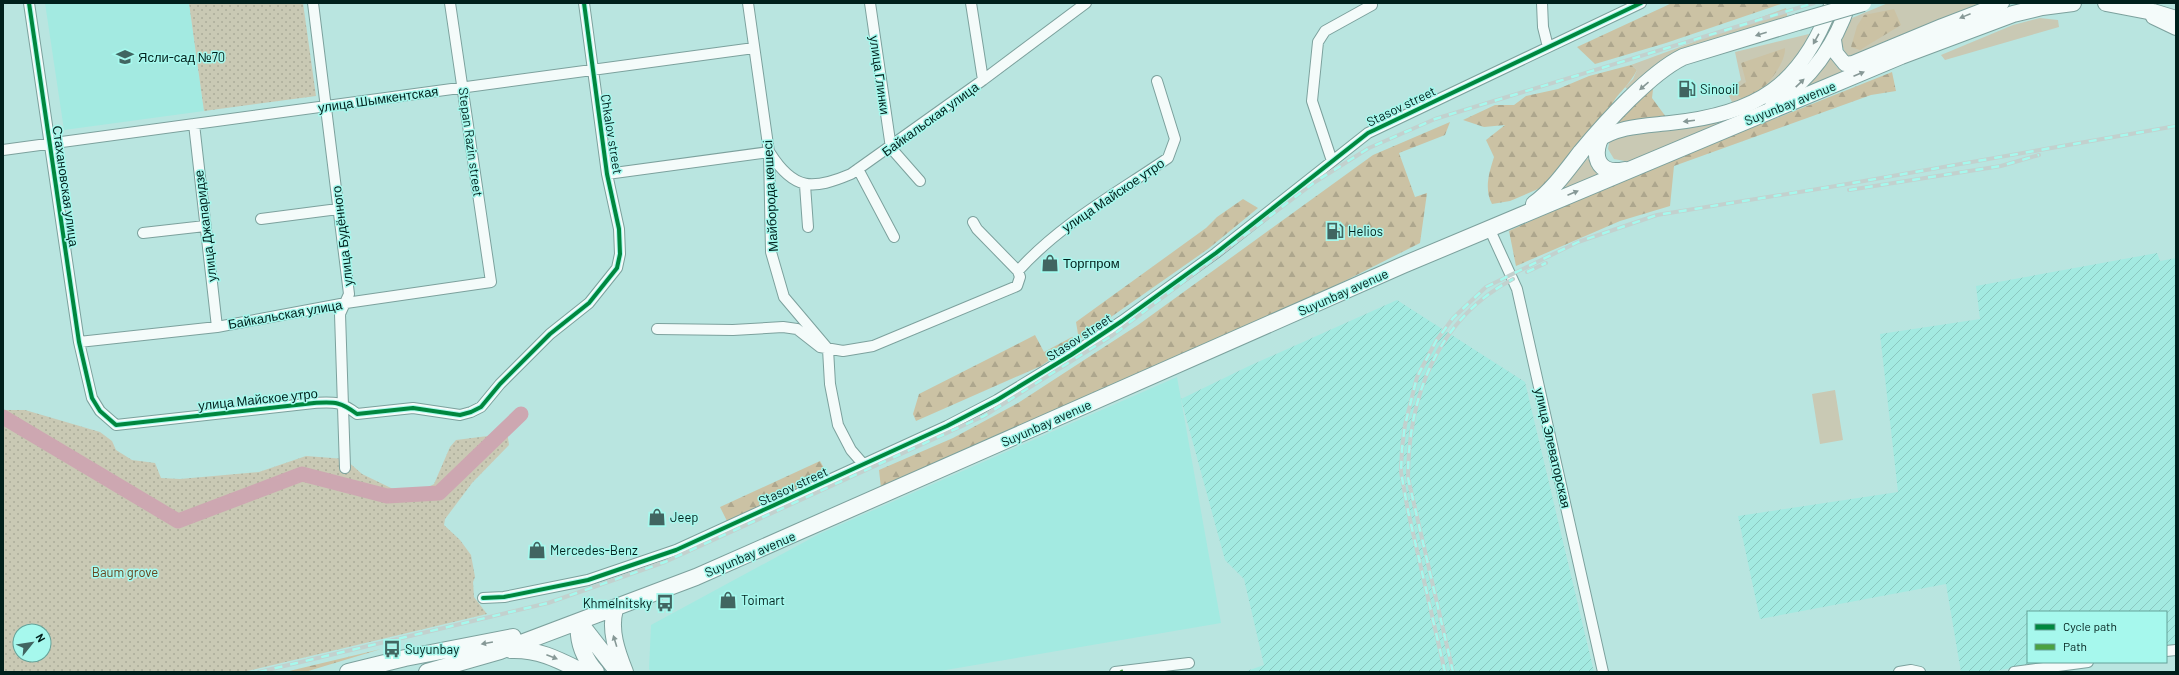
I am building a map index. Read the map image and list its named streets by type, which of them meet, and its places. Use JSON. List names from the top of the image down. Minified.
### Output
{"streets":{"main road":["Suyunbay avenue"],"street":["улица Глинки","улица Шымкентская","Stasov street","Байкальская улица","Chkalov street","Stepan Razin street","Стахановская улица","улица Майское утро","Майборода көшесі","улица Джапаридзе","улица Будённого","улица Элеваторская"]},"crossings":[["улица Глинки","Байкальская улица"],["улица Шымкентская","Chkalov street"],["улица Шымкентская","Stepan Razin street"],["улица Шымкентская","Стахановская улица"],["улица Шымкентская","Майборода көшесі"],["улица Шымкентская","улица Джапаридзе"],["улица Шымкентская","улица Будённого"],["Suyunbay avenue","улица Элеваторская"],["Байкальская улица","Stepan Razin street"],["Байкальская улица","Стахановская улица"],["Байкальская улица","улица Джапаридзе"],["Байкальская улица","улица Будённого"],["Chkalov street","улица Майское утро"],["Стахановская улица","улица Майское утро"],["улица Майское утро","улица Будённого"]],"parks":["Baum grove"],"places":{"school or university":["Ясли-сад №70"],"fuel station":["Sinooil","Helios"],"shop":["Торгпром","Jeep","Mercedes-Benz","Toimart"],"bus stop":["Khmelnitsky","Suyunbay"]},"legend":["Cycle path","Path"],"north":"top right"}
